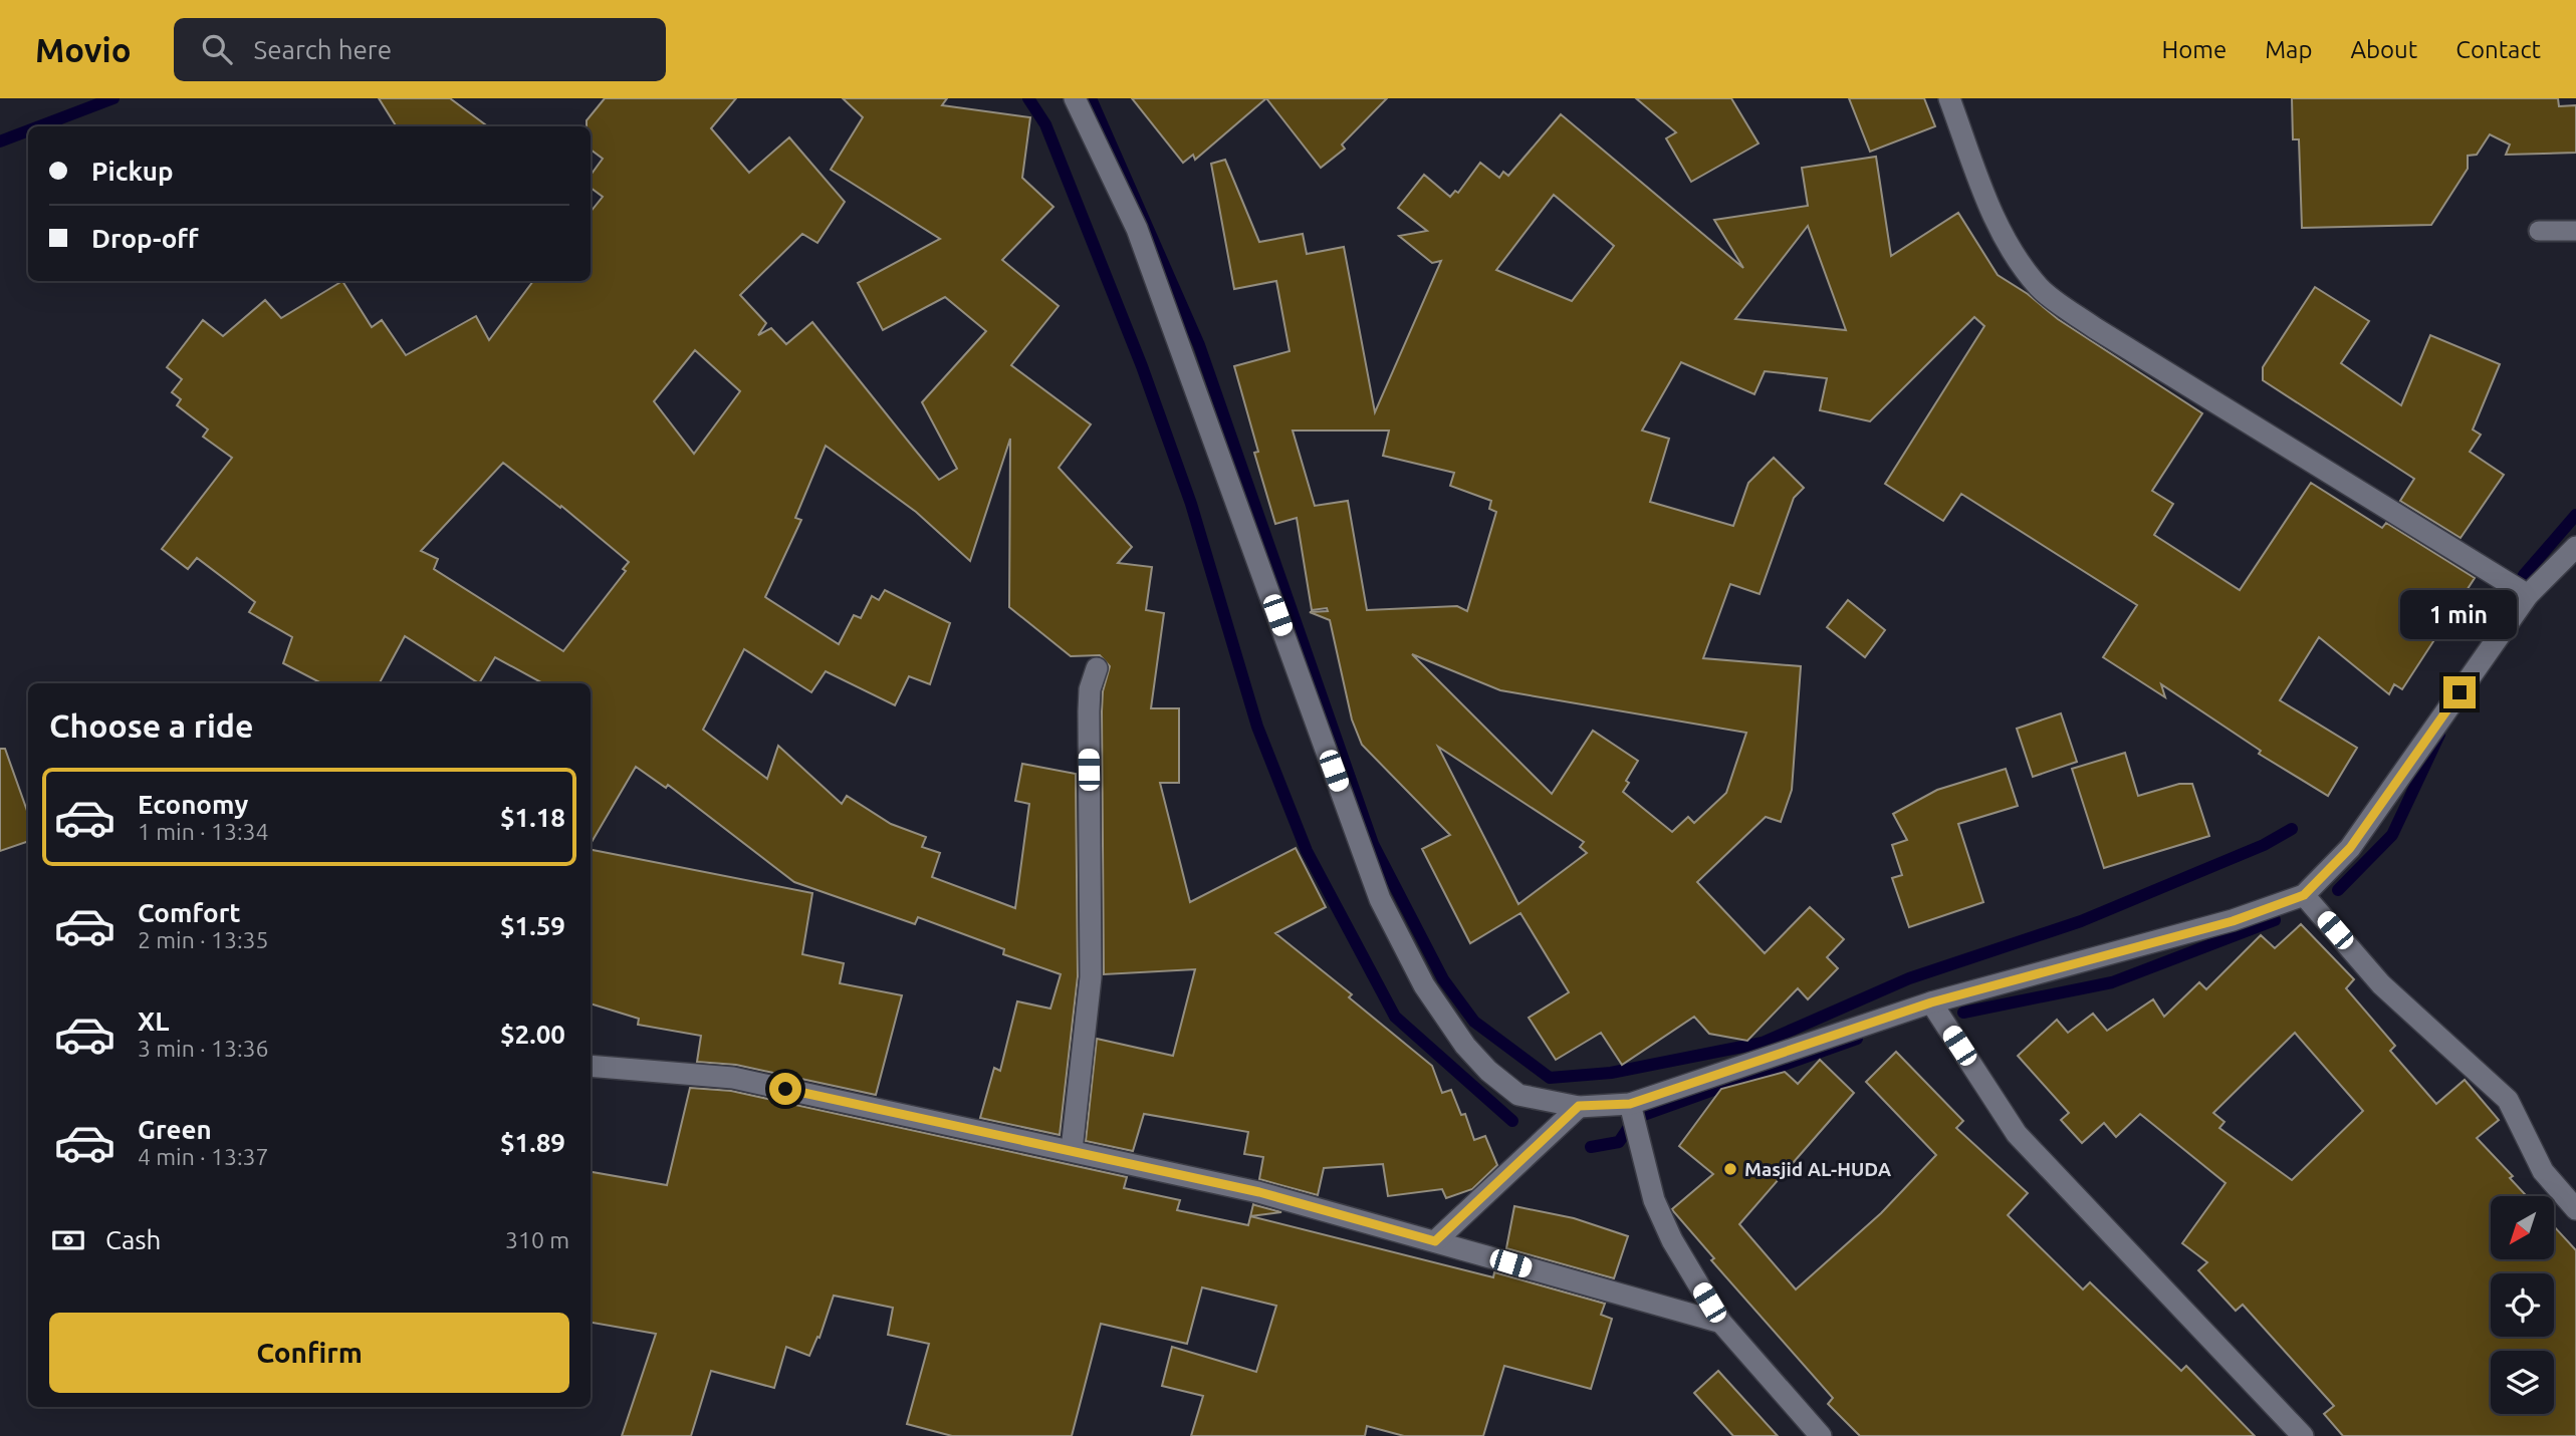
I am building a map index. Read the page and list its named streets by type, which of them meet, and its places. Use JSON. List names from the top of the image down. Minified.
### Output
{"places":["Masjid AL-HUDA"],"north":"bottom left","page":{"header":"Movio","search":"Search here","nav":["Home","Map","About","Contact"],"banner":["Pickup","Drop-off"],"bubble":"1 min","heading":"Choose a ride","list":[{"name":"Economy","note":"1 min · 13:34","value":"$1.18"},{"name":"Comfort","note":"2 min · 13:35","value":"$1.59"},{"name":"XL","note":"3 min · 13:36","value":"$2.00"},{"name":"Green","note":"4 min · 13:37","value":"$1.89"}],"pay":["Cash","310 m"],"buttons":"Confirm"}}
